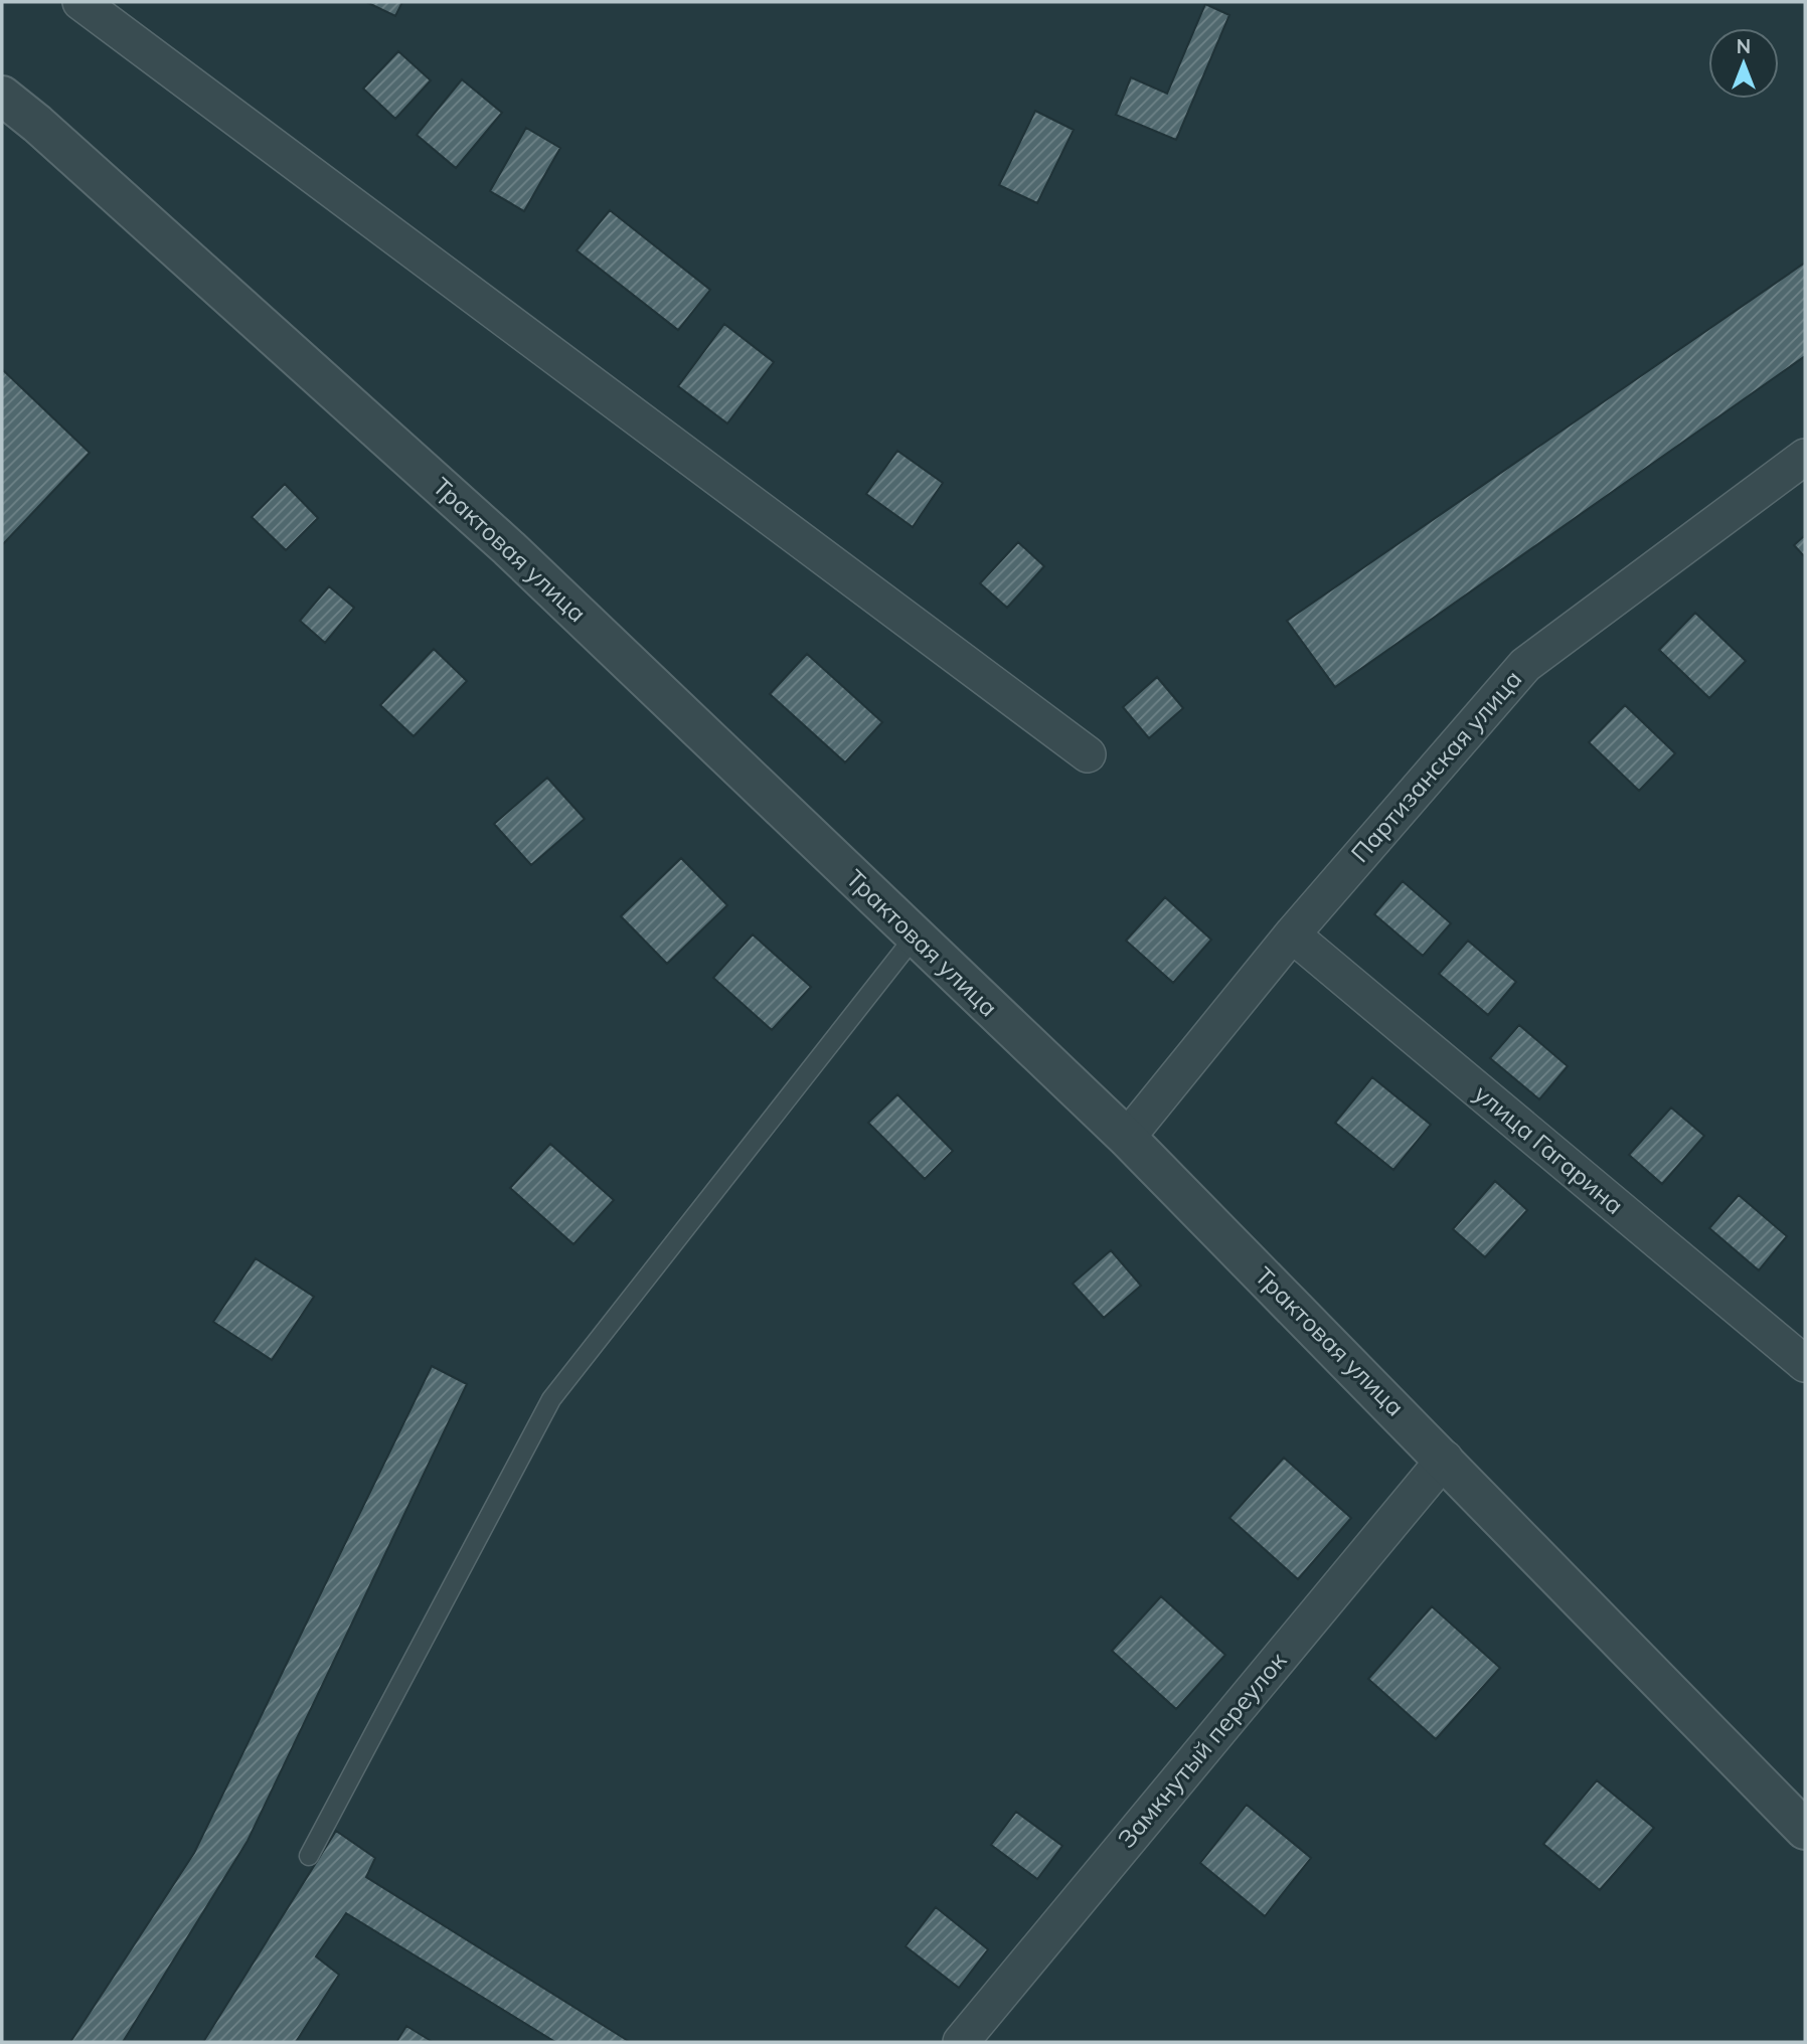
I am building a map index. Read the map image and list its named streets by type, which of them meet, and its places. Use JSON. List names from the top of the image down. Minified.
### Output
{"streets":{"street":["Трактовая улица","Партизанская улица","улица Гагарина","Замкнутый переулок"]},"crossings":[["Трактовая улица","Партизанская улица"],["Трактовая улица","Замкнутый переулок"],["Партизанская улица","улица Гагарина"]],"north":"top"}
